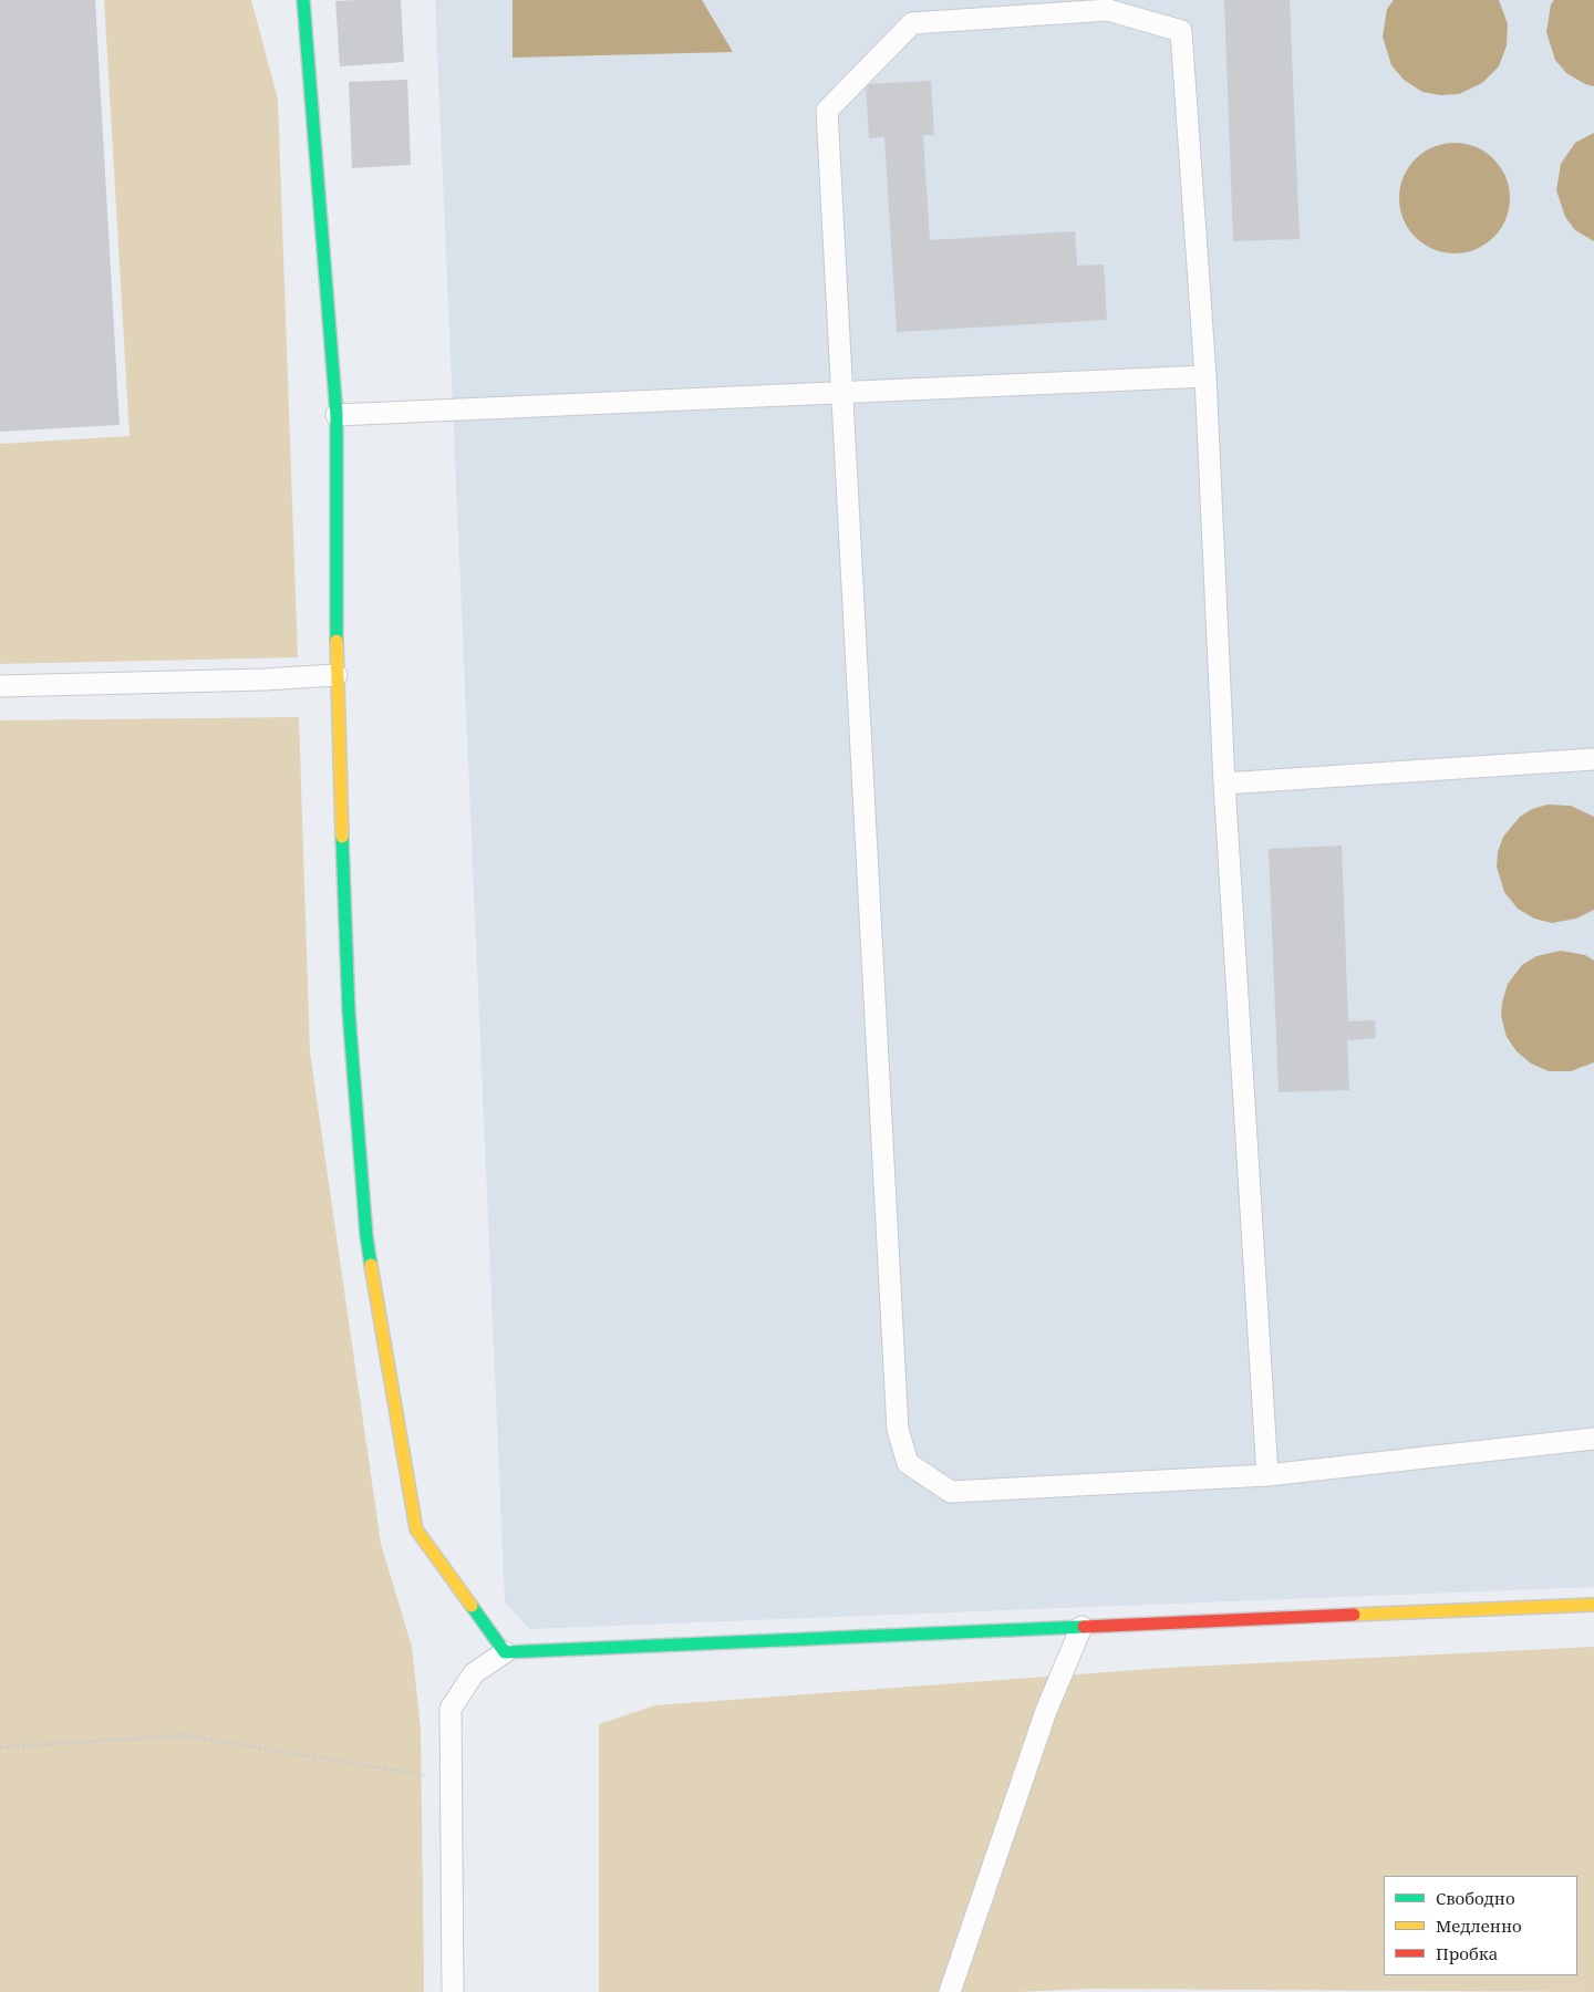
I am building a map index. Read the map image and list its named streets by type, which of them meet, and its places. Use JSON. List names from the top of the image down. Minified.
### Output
{"legend":["Свободно","Медленно","Пробка"]}
